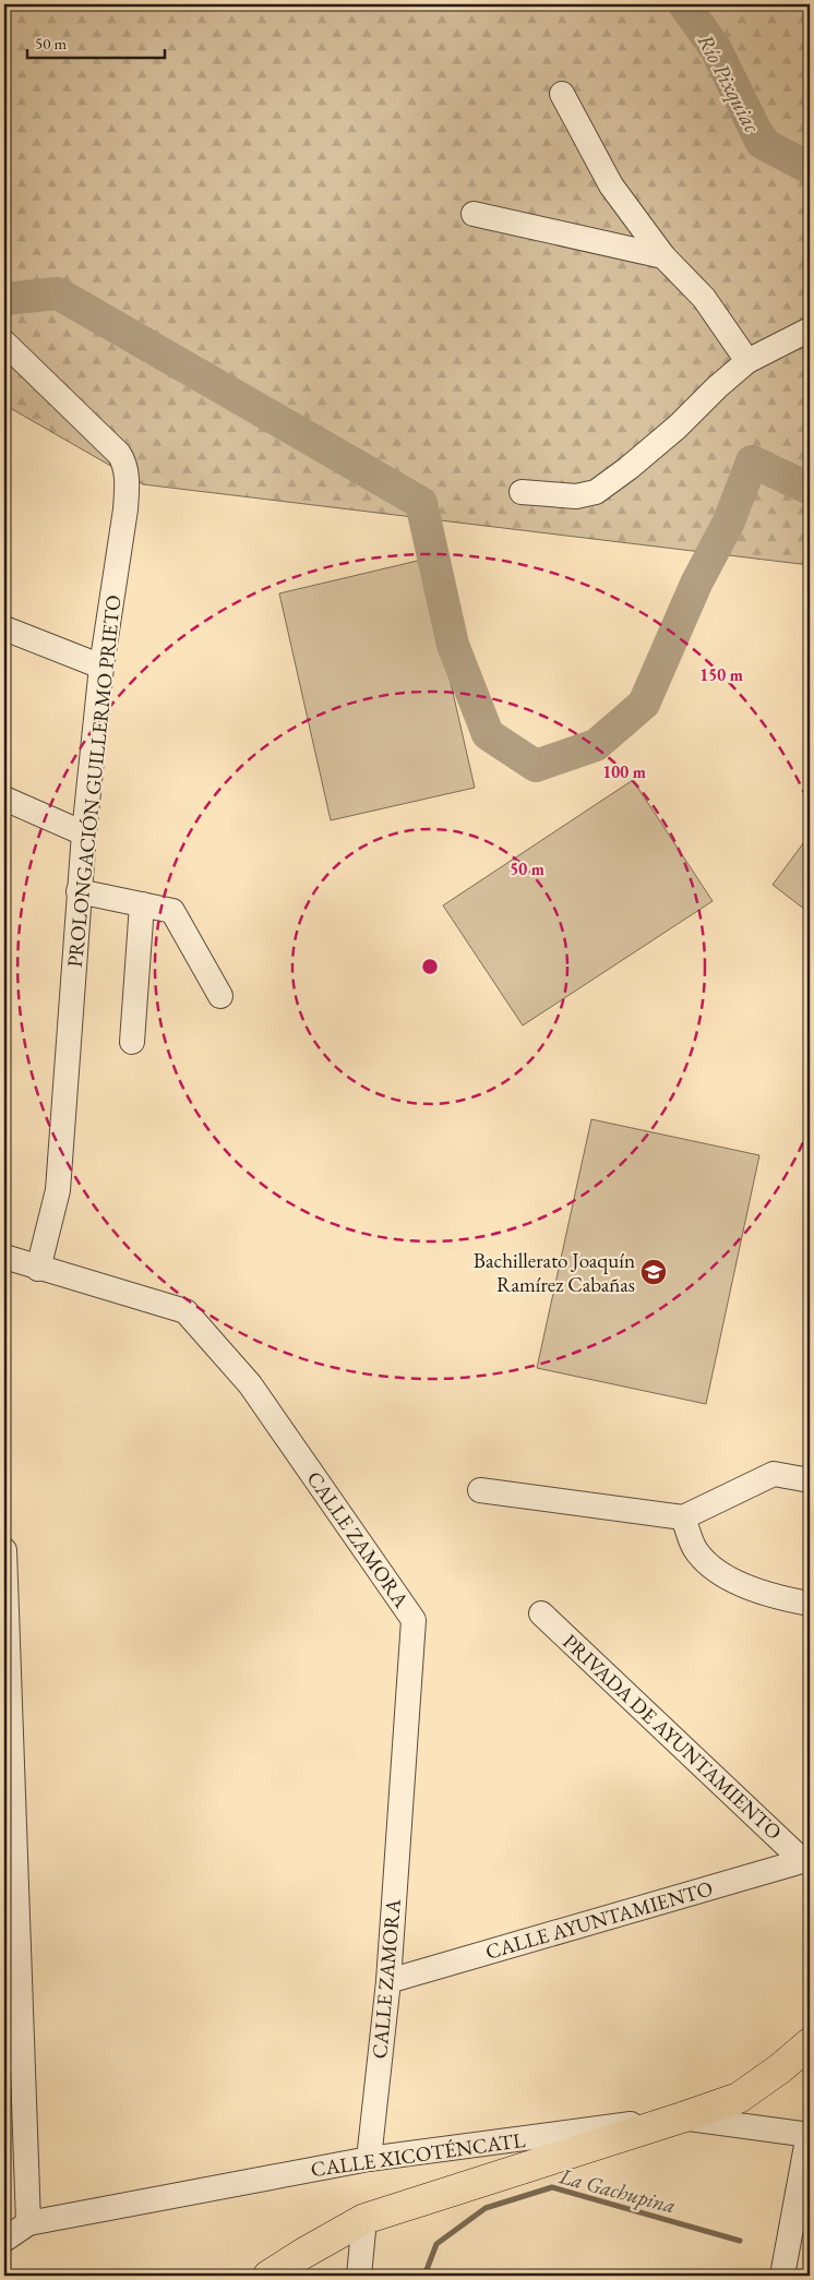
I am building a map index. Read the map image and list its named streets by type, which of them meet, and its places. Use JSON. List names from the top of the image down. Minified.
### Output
{"streets":{"street":["PROLONGACIÓN GUILLERMO PRIETO","CALLE ZAMORA","PRIVADA DE AYUNTAMIENTO","CALLE AYUNTAMIENTO","CALLE XICOTÉNCATL"]},"crossings":[["PROLONGACIÓN GUILLERMO PRIETO","CALLE ZAMORA"],["CALLE ZAMORA","CALLE AYUNTAMIENTO"],["CALLE ZAMORA","CALLE XICOTÉNCATL"],["PRIVADA DE AYUNTAMIENTO","CALLE AYUNTAMIENTO"]],"water":["Río Pixquiac","La Gachupina"],"places":{"school or university":["Bachillerato Joaquín Ramírez Cabañas"]},"scale_bar":"50 m","rings":["150 m","100 m","50 m"]}
